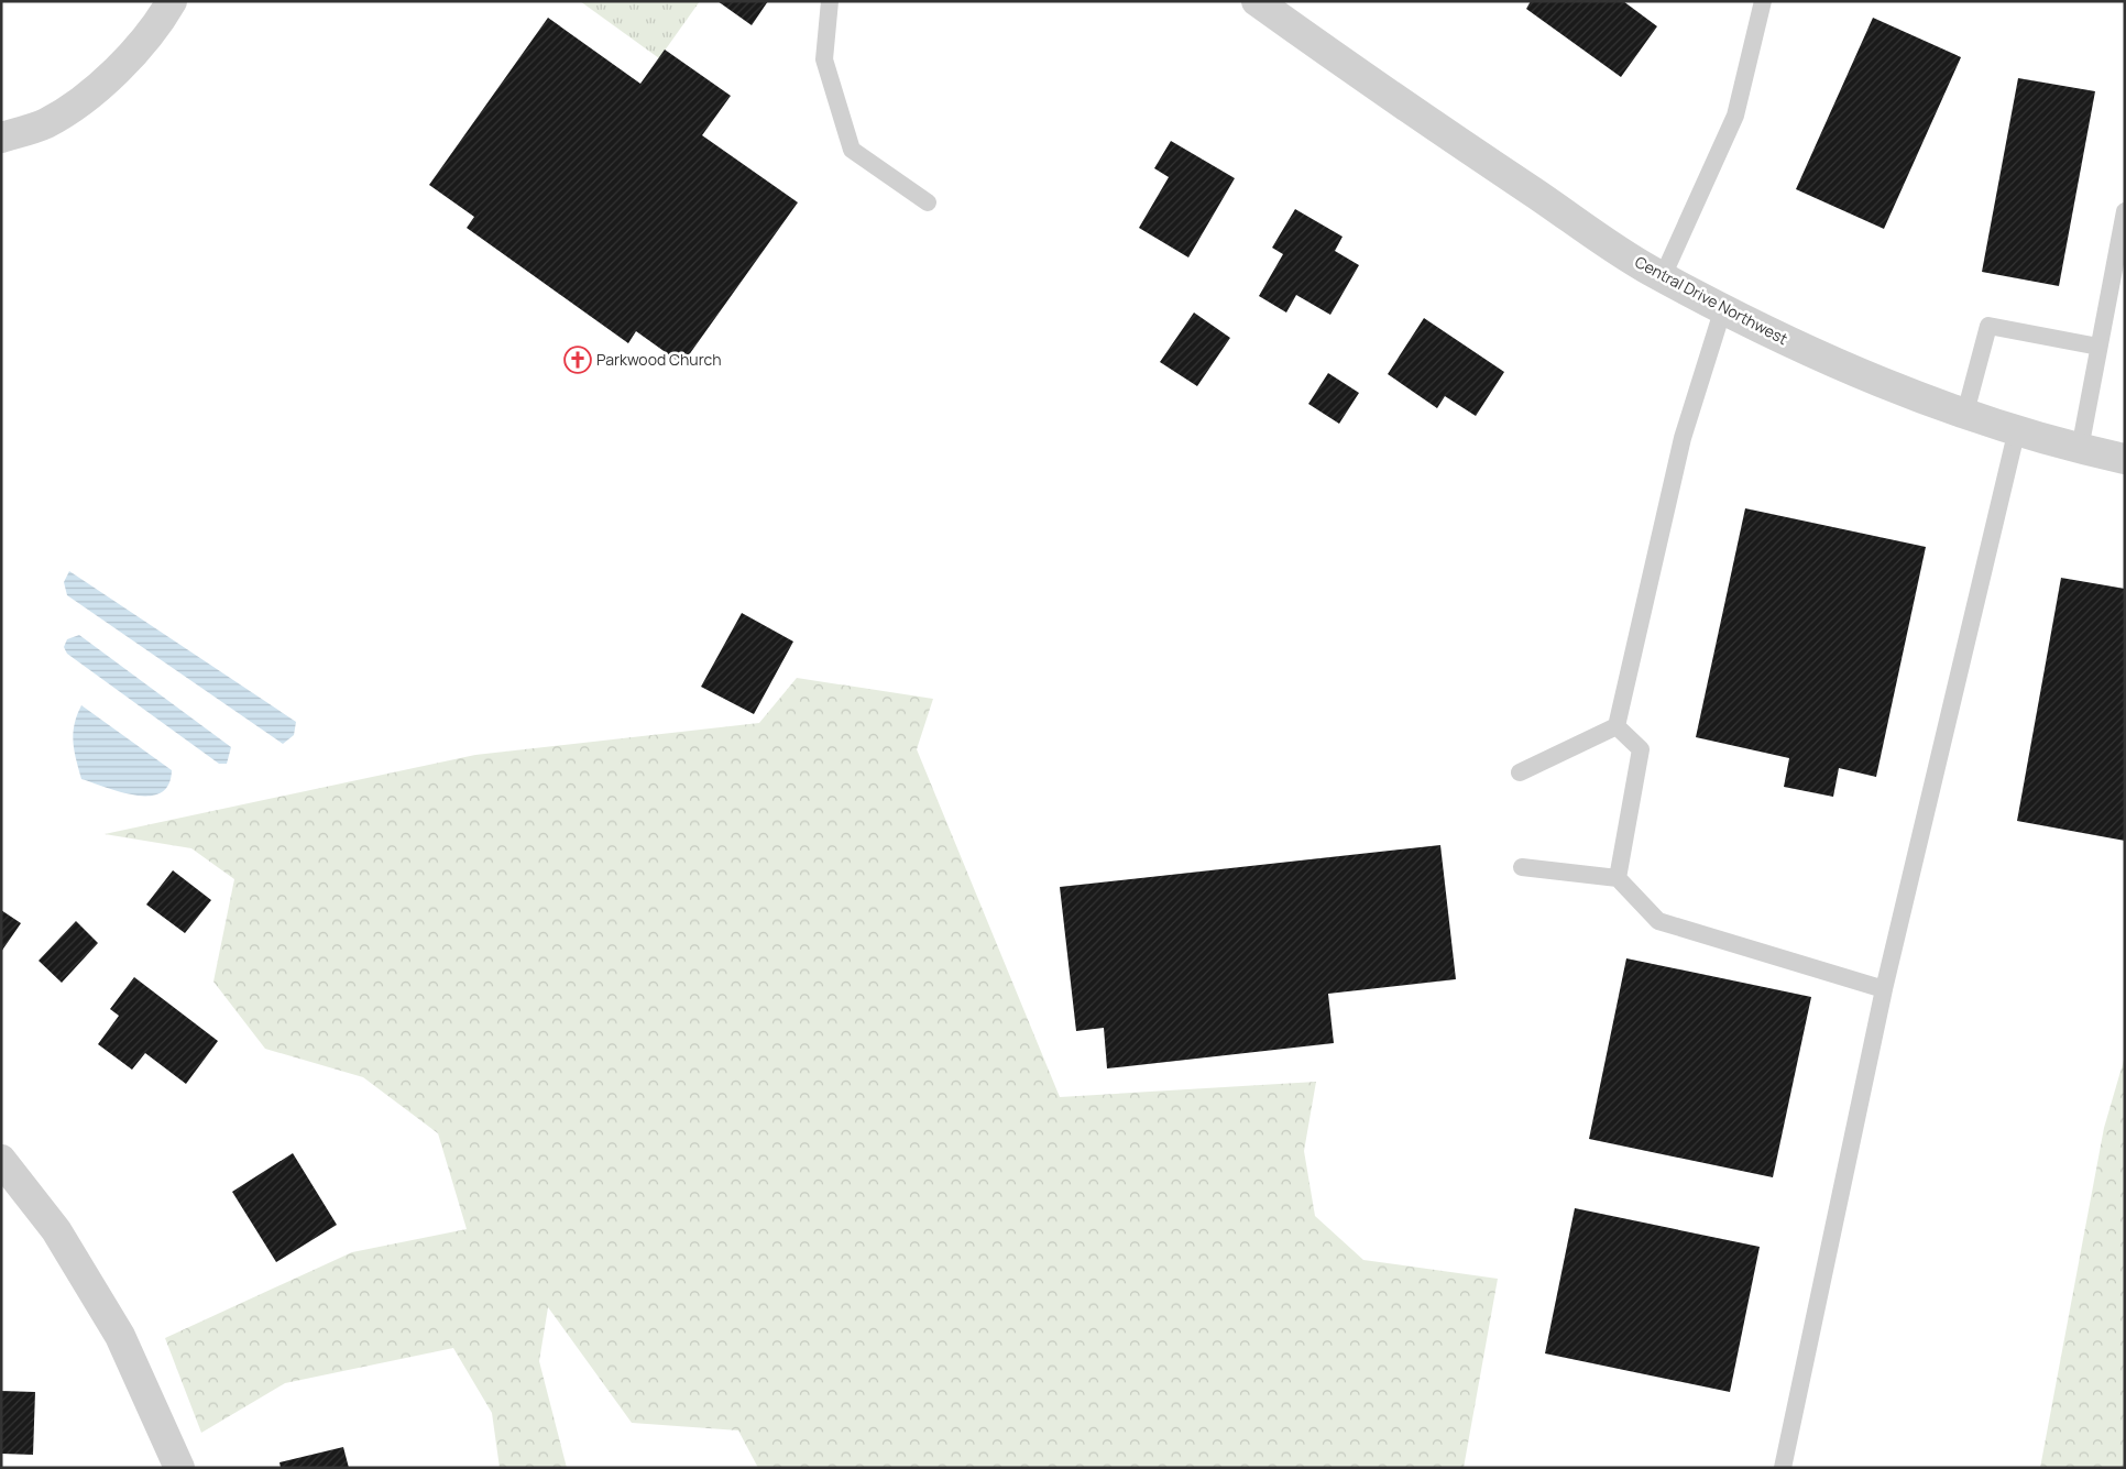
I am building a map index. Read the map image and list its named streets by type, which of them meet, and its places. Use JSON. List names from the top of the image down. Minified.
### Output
{"streets":{"street":["Central Drive Northwest"]},"places":{"church":["Parkwood Church"]}}
